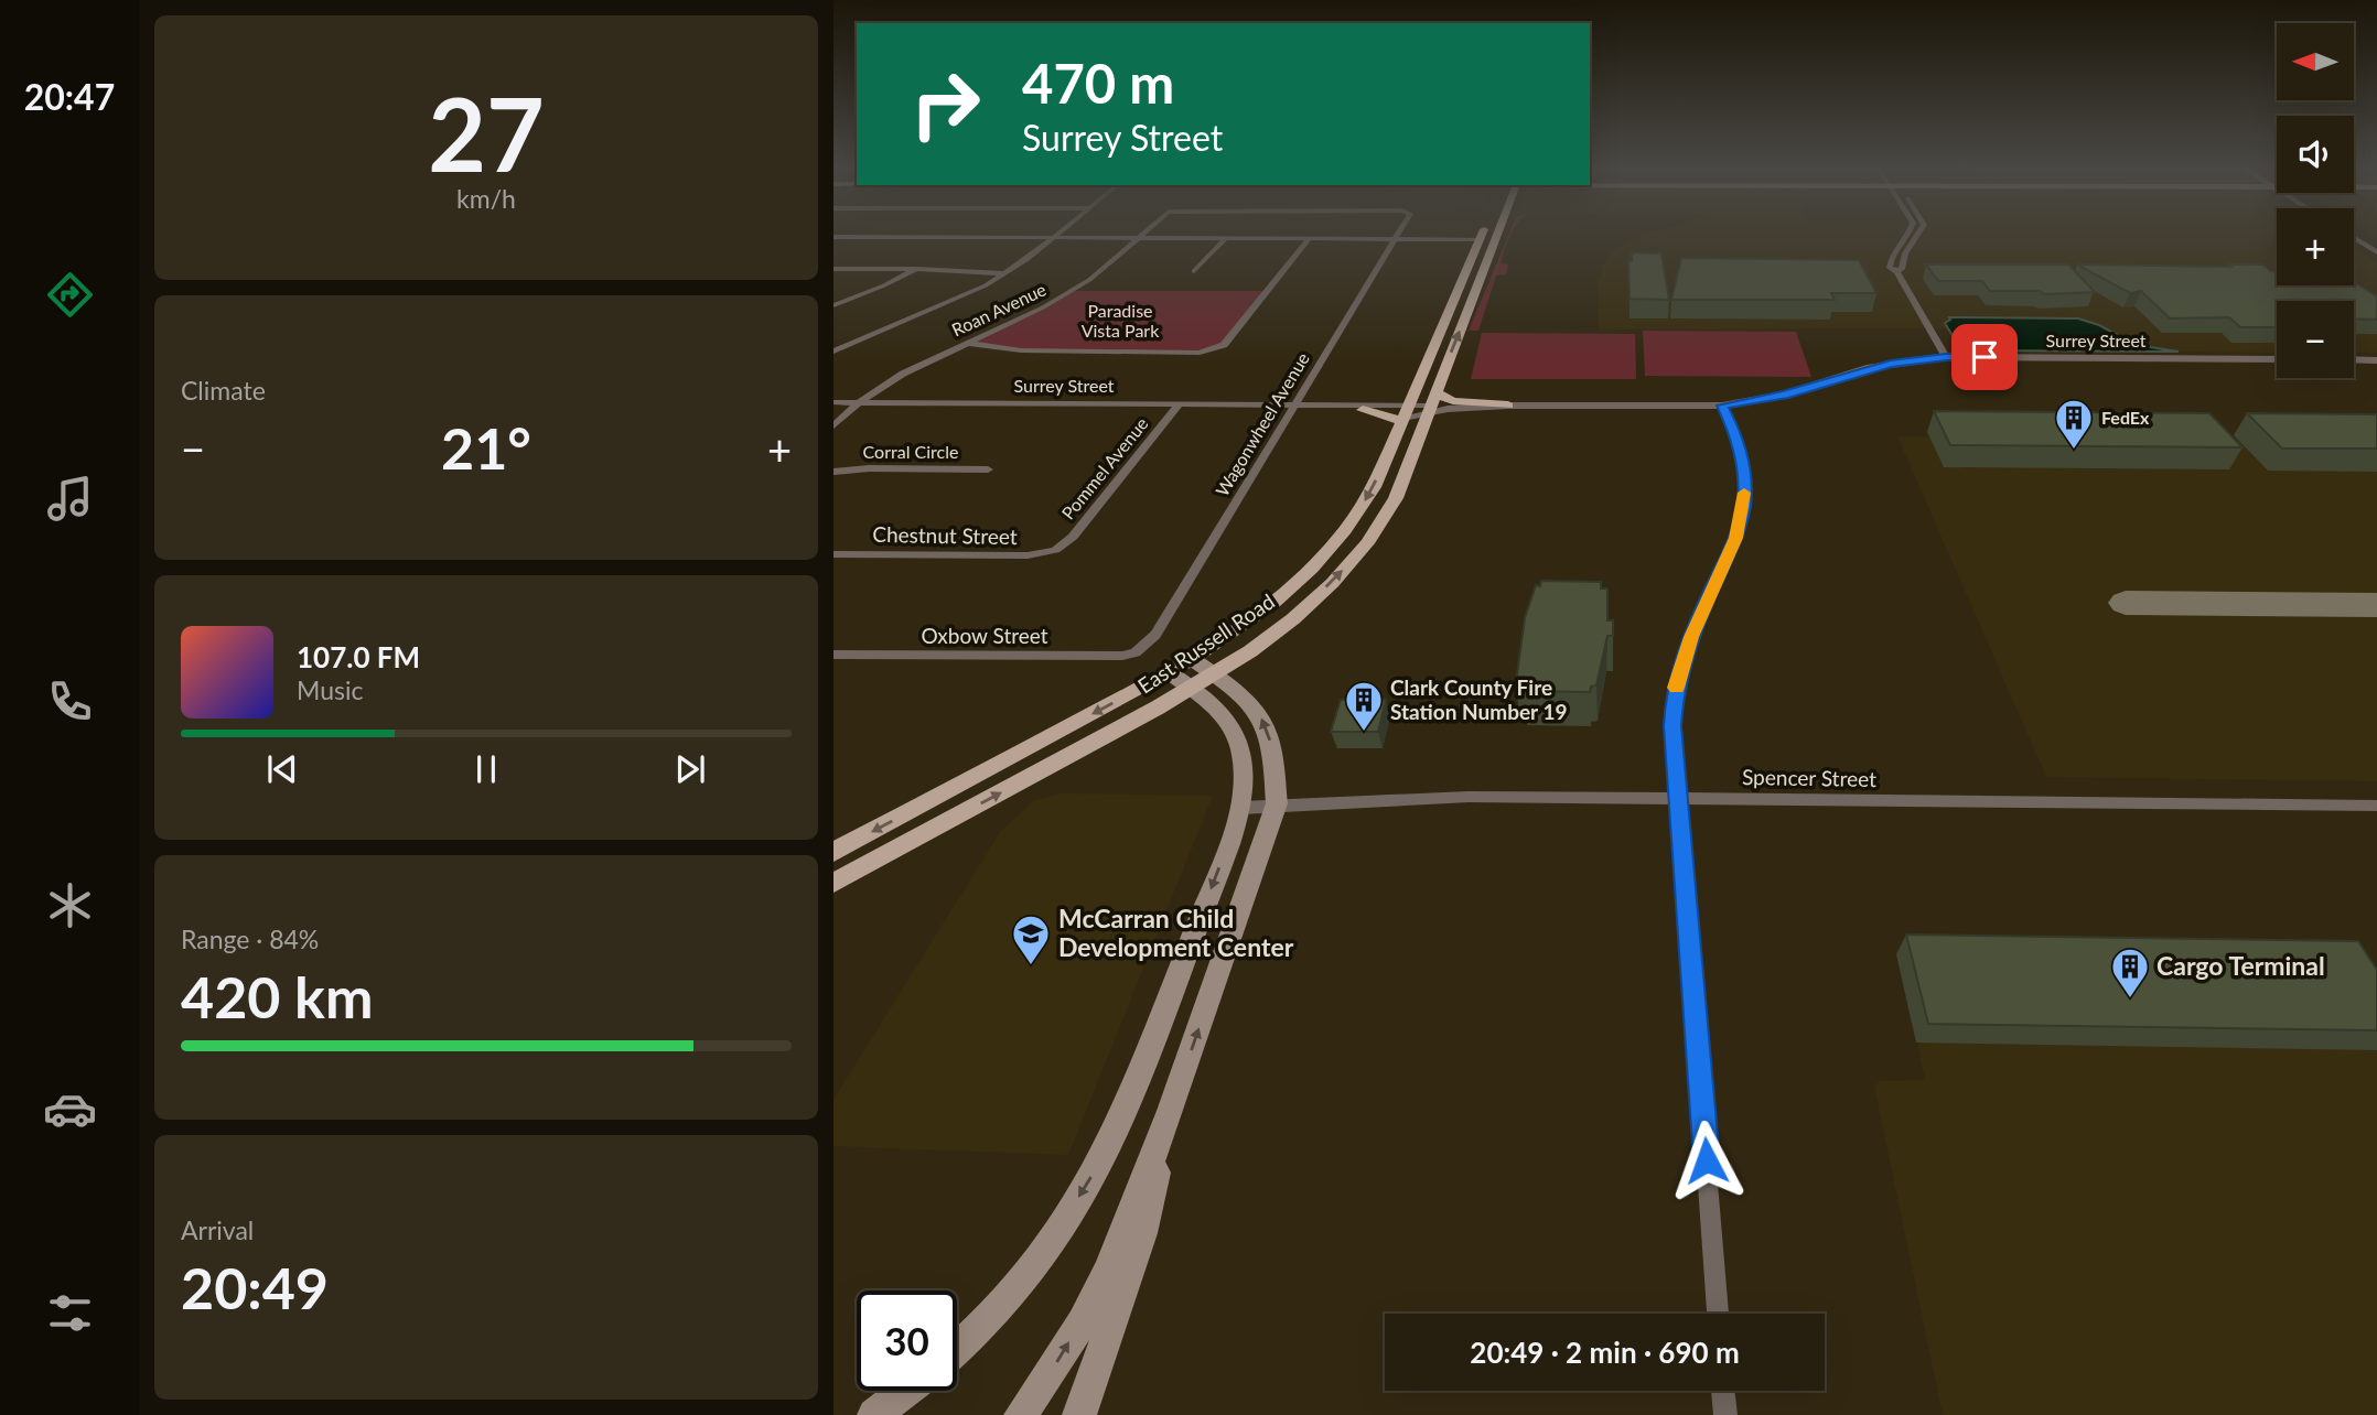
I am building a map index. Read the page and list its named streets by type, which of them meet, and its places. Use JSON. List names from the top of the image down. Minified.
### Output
{"streets":{"main road":["East Russell Road"],"street":["Roan Avenue","Surrey Street","Wagonwheel Avenue","Corral Circle","Pommel Avenue","Chestnut Street","Oxbow Street","Spencer Street"]},"crossings":[["Roan Avenue","Surrey Street"],["Surrey Street","Wagonwheel Avenue"],["Surrey Street","Pommel Avenue"],["Surrey Street","East Russell Road"],["Wagonwheel Avenue","Oxbow Street"],["Pommel Avenue","Chestnut Street"]],"parks":["Paradise Vista Park"],"places":{"building":["FedEx","Clark County Fire Station Number 19","Cargo Terminal"],"school or university":["McCarran Child Development Center"]},"north":"left","page":{"tabs":"20:47","tile":[["27","km/h"],"Climate",["Range · 84%","420 km"],["Arrival","20:49"]],"map_buttons":["+","−"],"turn":["470 m","Surrey Street"],"heat":["−","21°","+"],"song":["107.0 FM","Music"],"limit":"30","trip":"20:49 · 2 min · 690 m"}}
